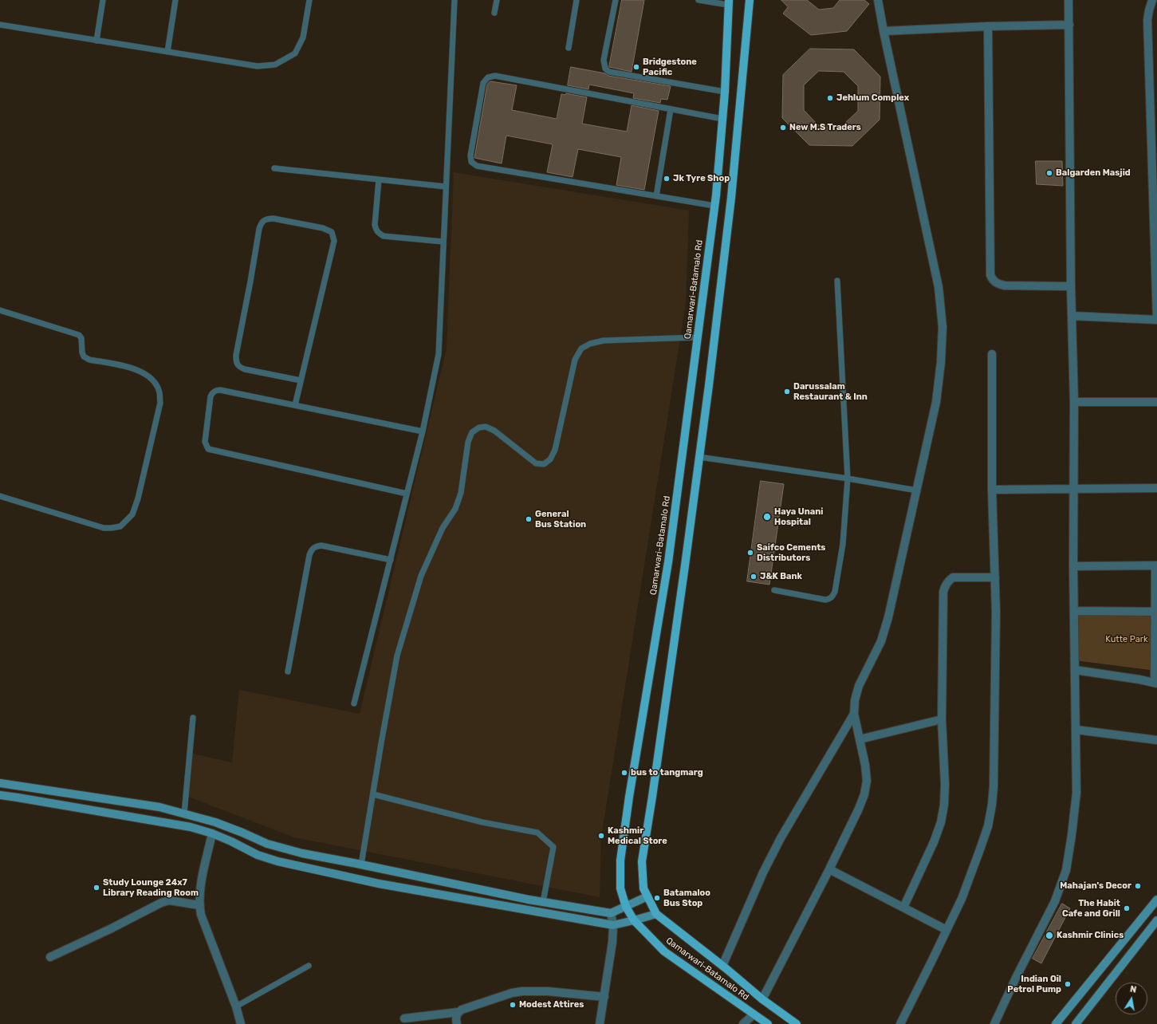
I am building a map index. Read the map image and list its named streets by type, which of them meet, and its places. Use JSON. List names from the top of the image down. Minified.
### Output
{"streets":{"main road":["Qamarwari-Batamalo Rd"]},"parks":["Kutte Park"],"places":["Bridgestone Pacific","Jehlum Complex","New M.S Traders","Balgarden Masjid","Jk Tyre Shop","Darussalam Restaurant & Inn","Haya Unani Hospital","General Bus Station","Saifco Cements Distributors","J&K Bank","bus to tangmarg","Kashmir Medical Store","Mahajan's Decor","Study Lounge 24x7 Library Reading Room","Batamaloo Bus Stop","The Habit Cafe and Grill","Kashmir Clinics","Indian Oil Petrol Pump","Modest Attires"],"north":"top"}
